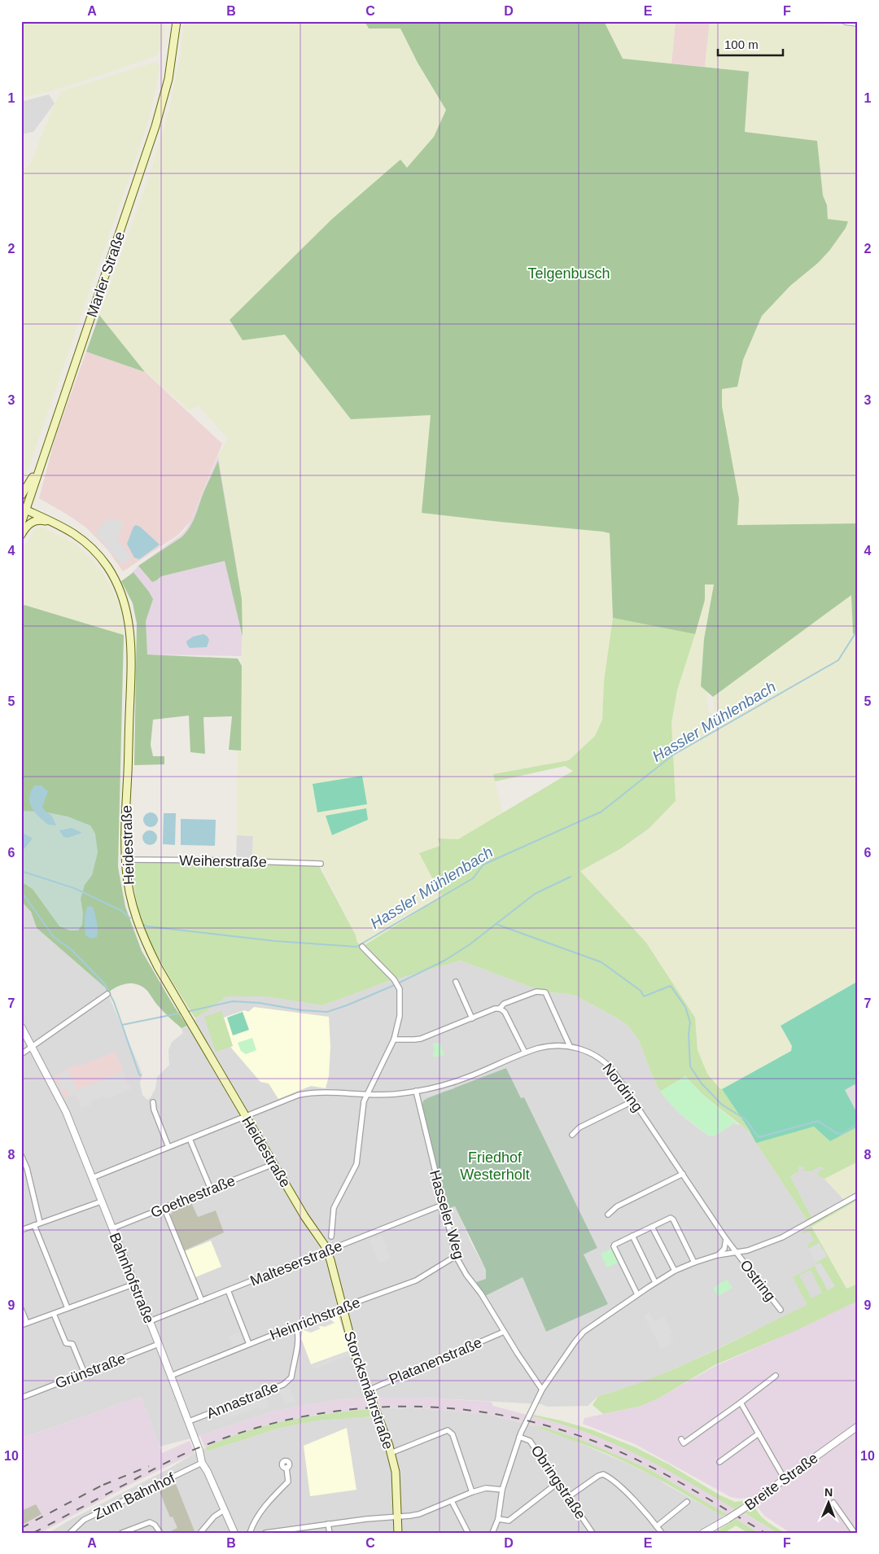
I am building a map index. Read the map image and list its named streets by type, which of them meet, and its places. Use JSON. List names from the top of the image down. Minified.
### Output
{"streets":{"main road":["Marler Straße","Heidestraße","Storcksmährstraße"],"street":["Weiherstraße","Nordring","Goethestraße","Hasseler Weg","Malteserstraße","Bahnhofstraße","Ostring","Heinrichstraße","Platanenstraße","Grünstraße","Annastraße","Breite Straße","Obringstraße","Zum Bahnhof"]},"crossings":[["Marler Straße","Heidestraße"],["Heidestraße","Weiherstraße"],["Heidestraße","Nordring"],["Heidestraße","Goethestraße"],["Heidestraße","Malteserstraße"],["Heidestraße","Storcksmährstraße"],["Nordring","Hasseler Weg"],["Nordring","Bahnhofstraße"],["Nordring","Ostring"],["Goethestraße","Bahnhofstraße"],["Hasseler Weg","Malteserstraße"],["Hasseler Weg","Heinrichstraße"],["Hasseler Weg","Platanenstraße"],["Malteserstraße","Bahnhofstraße"],["Malteserstraße","Storcksmährstraße"],["Bahnhofstraße","Heinrichstraße"],["Bahnhofstraße","Grünstraße"],["Bahnhofstraße","Annastraße"],["Bahnhofstraße","Zum Bahnhof"],["Heinrichstraße","Storcksmährstraße"],["Heinrichstraße","Annastraße"],["Platanenstraße","Storcksmährstraße"]],"water":["Hassler Mühlenbach"],"parks":["Telgenbusch","Friedhof Westerholt"],"scale_bar":"100 m","north":"top","grid":{"columns":["A","B","C","D","E","F"],"rows":["1","2","3","4","5","6","7","8","9","10"]}}
